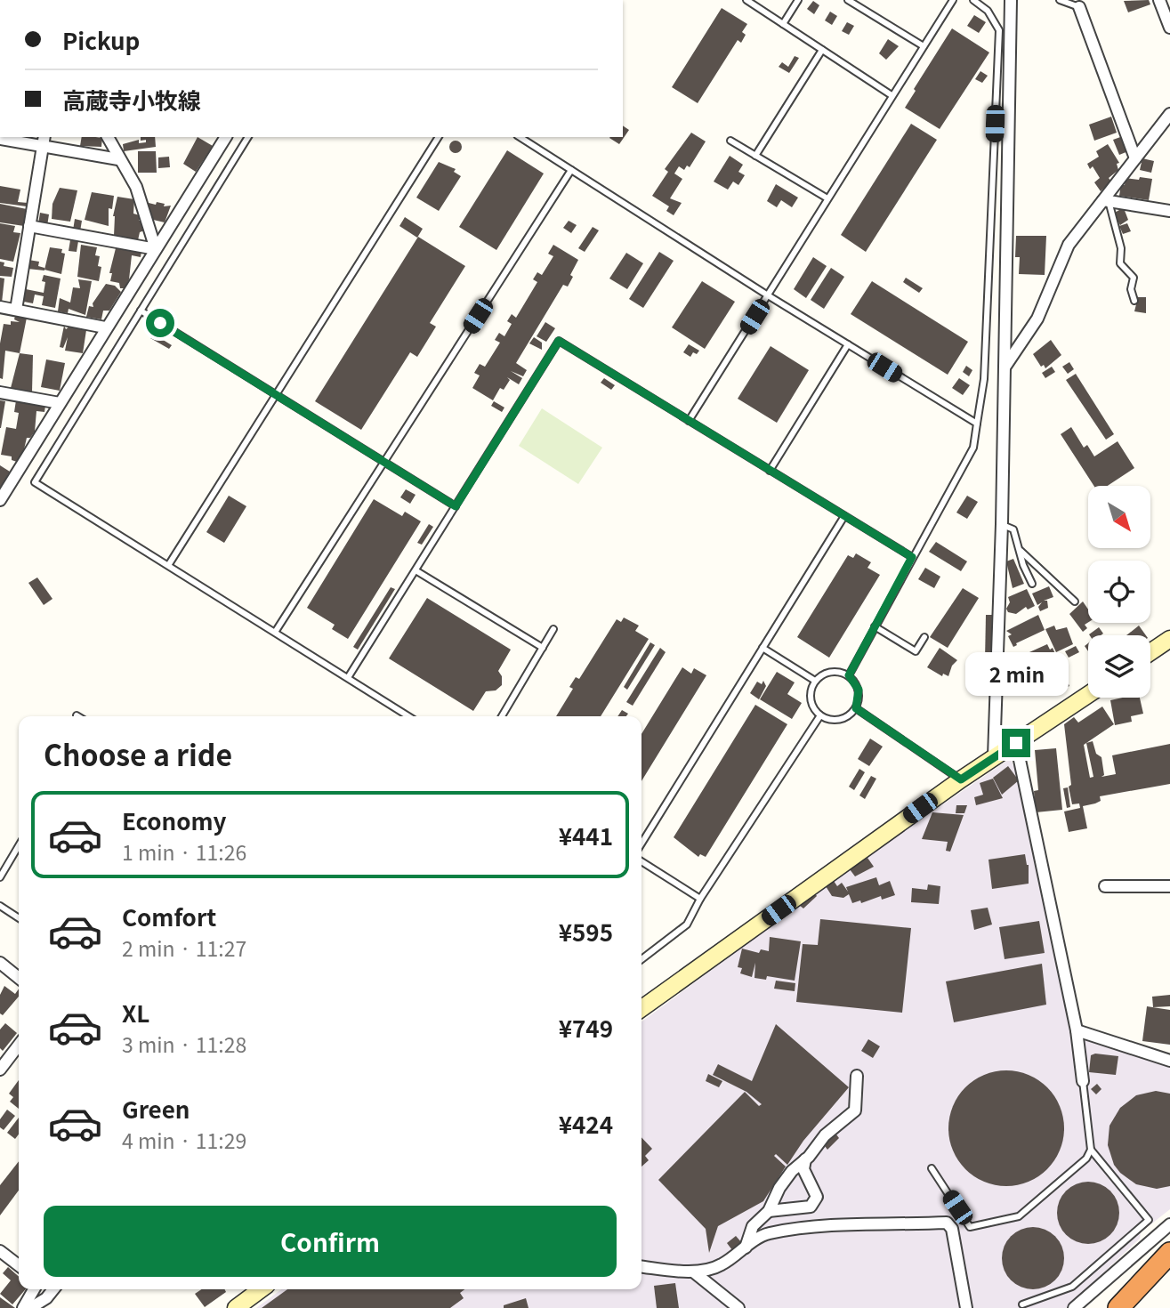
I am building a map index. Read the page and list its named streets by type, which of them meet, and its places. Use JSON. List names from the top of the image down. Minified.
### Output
{"north":"bottom right","page":{"banner":["Pickup","高蔵寺小牧線"],"bubble":"2 min","heading":"Choose a ride","list":[{"name":"Economy","note":"1 min · 11:26","value":"¥441"},{"name":"Comfort","note":"2 min · 11:27","value":"¥595"},{"name":"XL","note":"3 min · 11:28","value":"¥749"},{"name":"Green","note":"4 min · 11:29","value":"¥424"}],"buttons":"Confirm"}}
